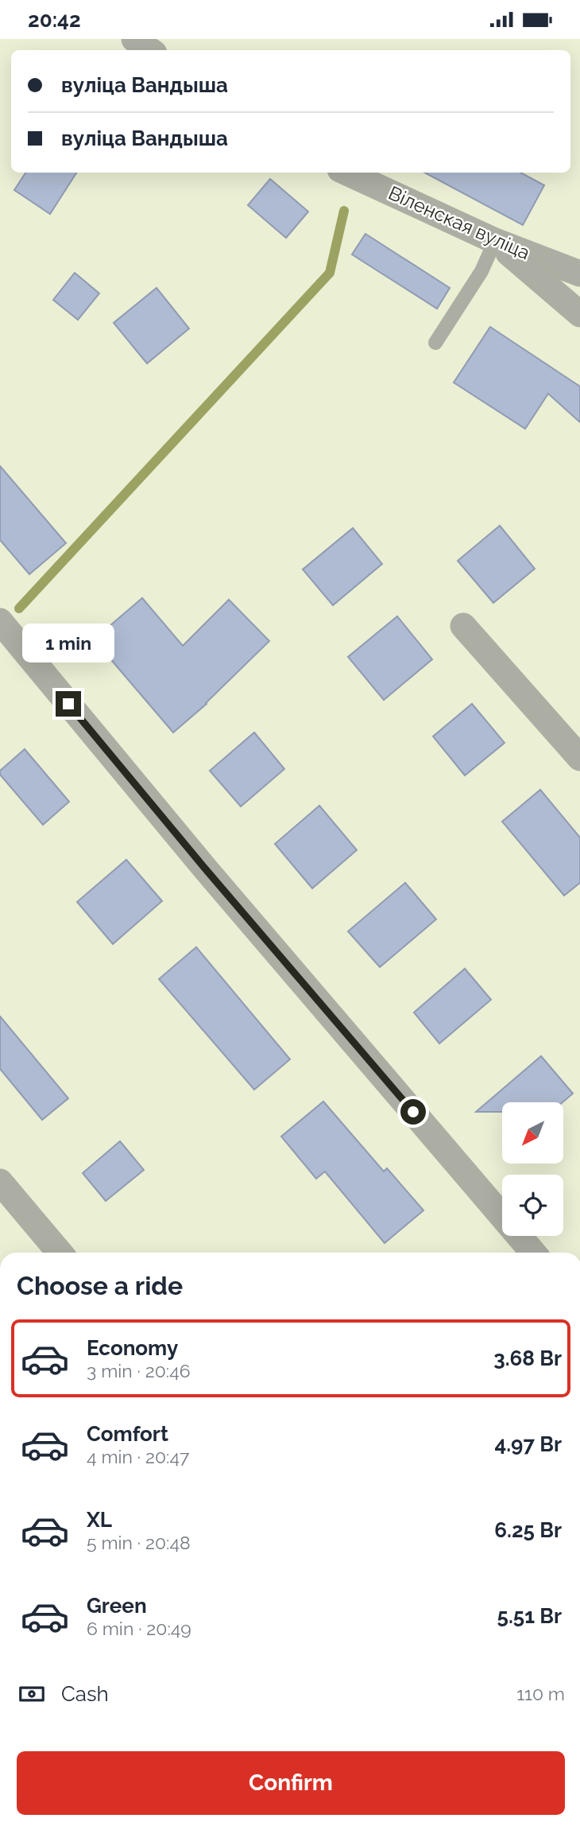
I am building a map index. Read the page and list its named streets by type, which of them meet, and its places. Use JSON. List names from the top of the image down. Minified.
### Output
{"streets":{"street":["Віленская вуліца"]},"north":"bottom left","page":{"status":"20:42","banner":["вуліца Вандыша","вуліца Вандыша"],"bubble":"1 min","heading":"Choose a ride","list":[{"name":"Economy","note":"3 min · 20:46","value":"3.68 Br"},{"name":"Comfort","note":"4 min · 20:47","value":"4.97 Br"},{"name":"XL","note":"5 min · 20:48","value":"6.25 Br"},{"name":"Green","note":"6 min · 20:49","value":"5.51 Br"}],"pay":["Cash","110 m"],"buttons":"Confirm"}}
